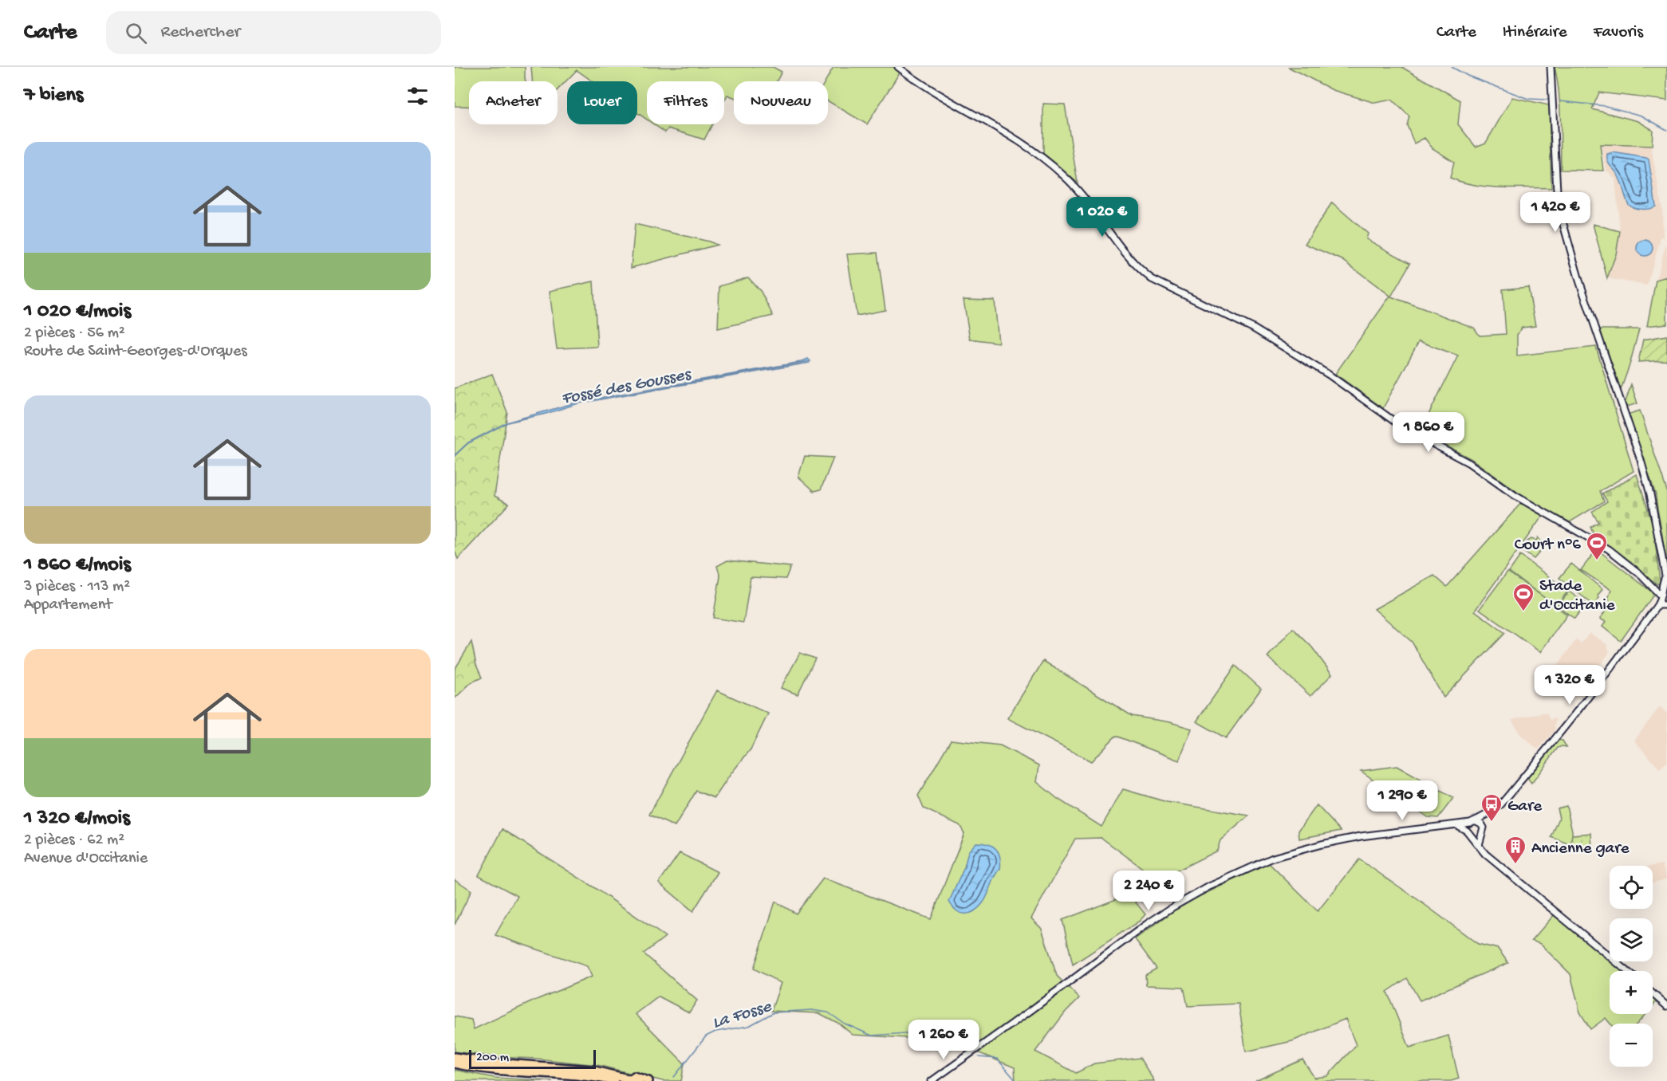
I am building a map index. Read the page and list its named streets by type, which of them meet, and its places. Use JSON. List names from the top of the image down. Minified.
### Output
{"water":["Fossé des Gousses","La Fosse"],"places":{"sports":["Court n°6","Stade d'Occitanie"],"bus stop":["Gare"],"building":["Ancienne gare"]},"scale_bar":"200 m","page":{"header":"Carte","search":"Rechercher","nav":["Carte","Itinéraire","Favoris"],"heading":"7 biens","chip":["Acheter","Louer","Filtres","Nouveau"],"list":[{"name":"1 020 €/mois","note":"2 pièces · 56 m² · Route de Saint-Georges-d'Orques"},{"name":"1 860 €/mois","note":"3 pièces · 113 m² · Appartement"},{"name":"1 320 €/mois","note":"2 pièces · 62 m² · Avenue d'Occitanie"}],"price":["1 420 €","1 020 €","1 860 €","1 320 €","1 290 €","2 240 €","1 260 €"],"map_buttons":["+","−"],"scale":"200 m"}}
